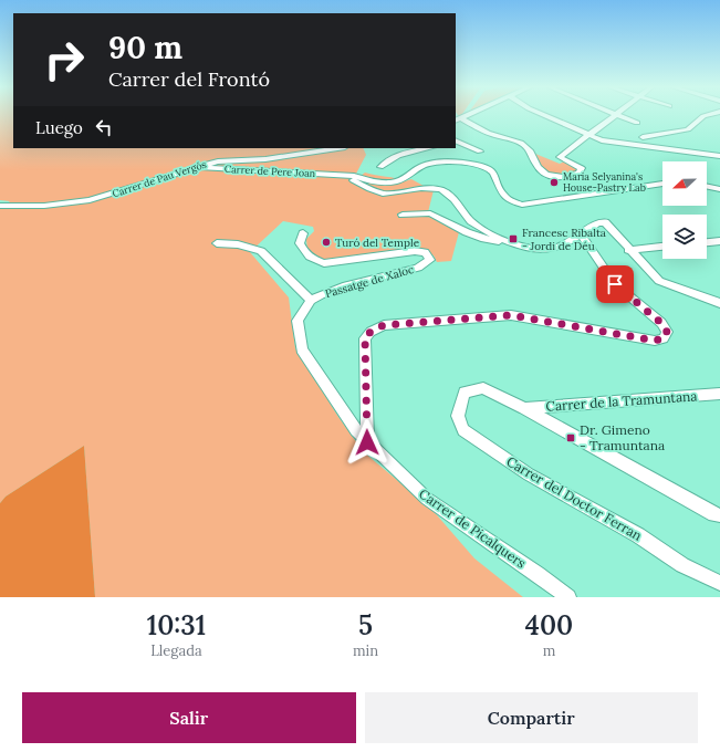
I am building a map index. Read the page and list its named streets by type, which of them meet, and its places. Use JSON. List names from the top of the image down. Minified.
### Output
{"streets":{"street":["Carrer de Pere Joan","Carrer de Pau Vergós","Passatge de Xaloc","Carrer de la Tramuntana","Carrer del Doctor Ferran","Carrer de Picalquers"]},"crossings":[["Carrer de Pere Joan","Carrer de Pau Vergós"],["Passatge de Xaloc","Carrer de Picalquers"],["Carrer de la Tramuntana","Carrer del Doctor Ferran"]],"places":{"other":["Maria Selyanina's House-Pastry Lab","Turó del Temple"],"transit":["Francesc Ribalta - Jordi de Déu","Dr. Gimeno - Tramuntana"]},"north":"left","page":{"turn":["90 m","Carrer del Frontó"],"then":"Luego","eta":["10:31","Llegada","5","min","400","m"],"buttons":["Salir","Compartir"]}}
